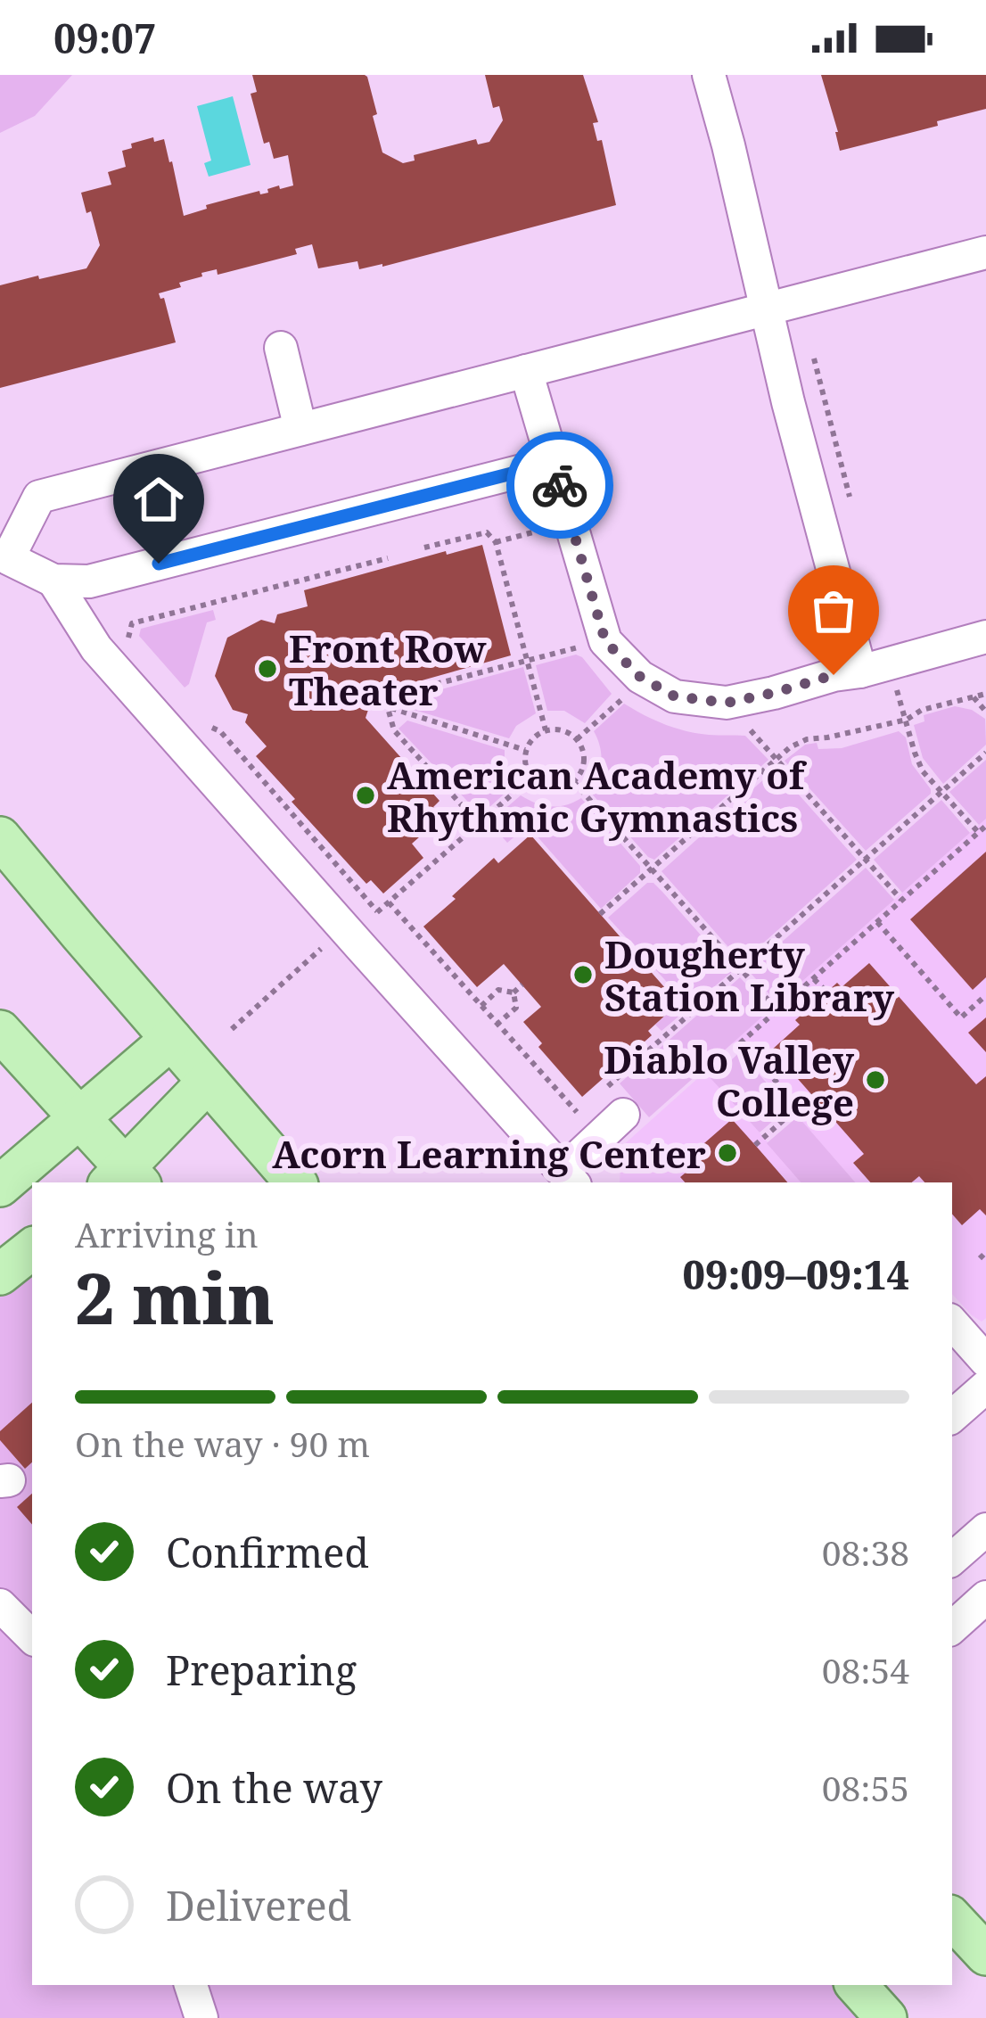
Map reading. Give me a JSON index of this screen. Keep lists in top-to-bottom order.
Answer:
{
  "places": [
    "Front Row Theater",
    "American Academy of Rhythmic Gymnastics",
    "Dougherty Station Library",
    "Diablo Valley College",
    "Acorn Learning Center"
  ],
  "page": {
    "status": "09:07",
    "heading": ["2 min", "Arriving in", "09:09–09:14"],
    "bar": "On the way · 90 m",
    "list": [
      ["Confirmed", "08:38"],
      ["Preparing", "08:54"],
      ["On the way", "08:55"],
      "Delivered"
    ]
  }
}
